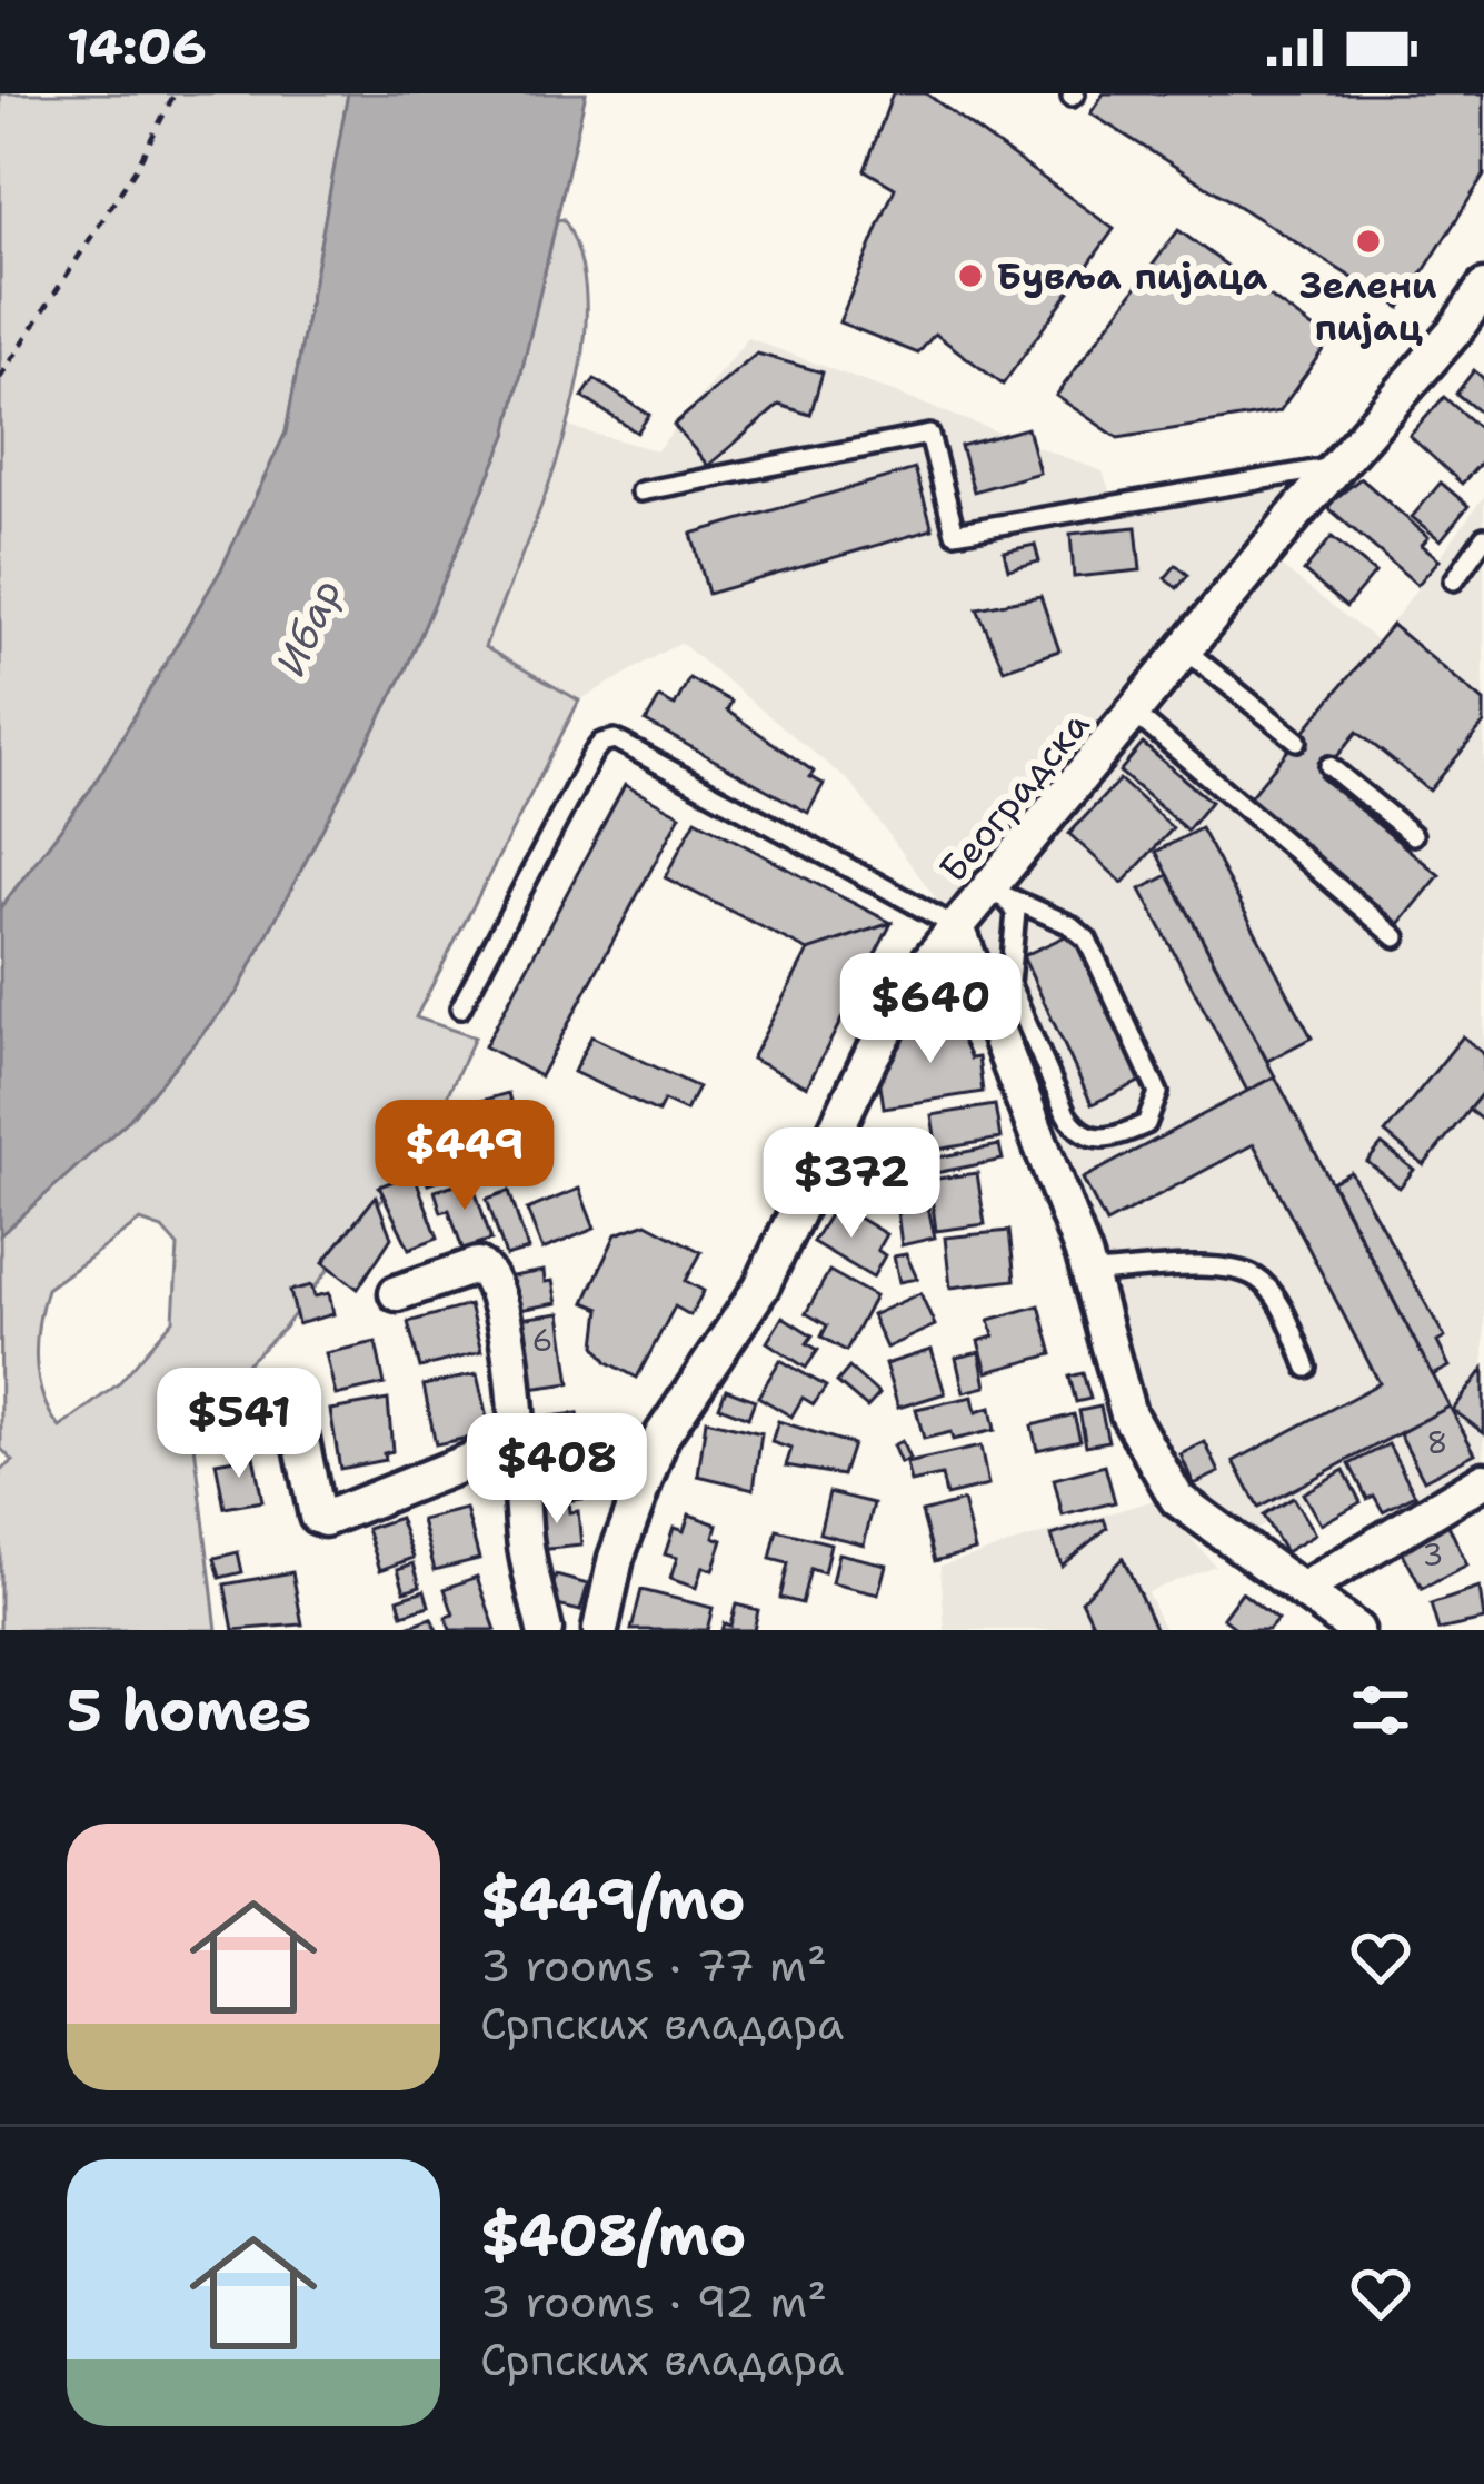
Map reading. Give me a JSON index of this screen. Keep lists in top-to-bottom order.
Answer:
{
  "streets": {
    "street": ["Београдска"]
  },
  "water": ["Ибар"],
  "places": ["Зелени пијац", "Бувља пијаца"],
  "house_numbers": ["6", "8", "3"],
  "page": {
    "status": "14:06",
    "price": [
      "$640",
      "$449",
      "$372",
      "$541",
      "$408"
    ],
    "heading": "5 homes",
    "list": [
      {
        "name": "$449/mo",
        "note": "3 rooms · 77 m² · Српских владара"
      },
      {
        "name": "$408/mo",
        "note": "3 rooms · 92 m² · Српских владара"
      }
    ]
  }
}
